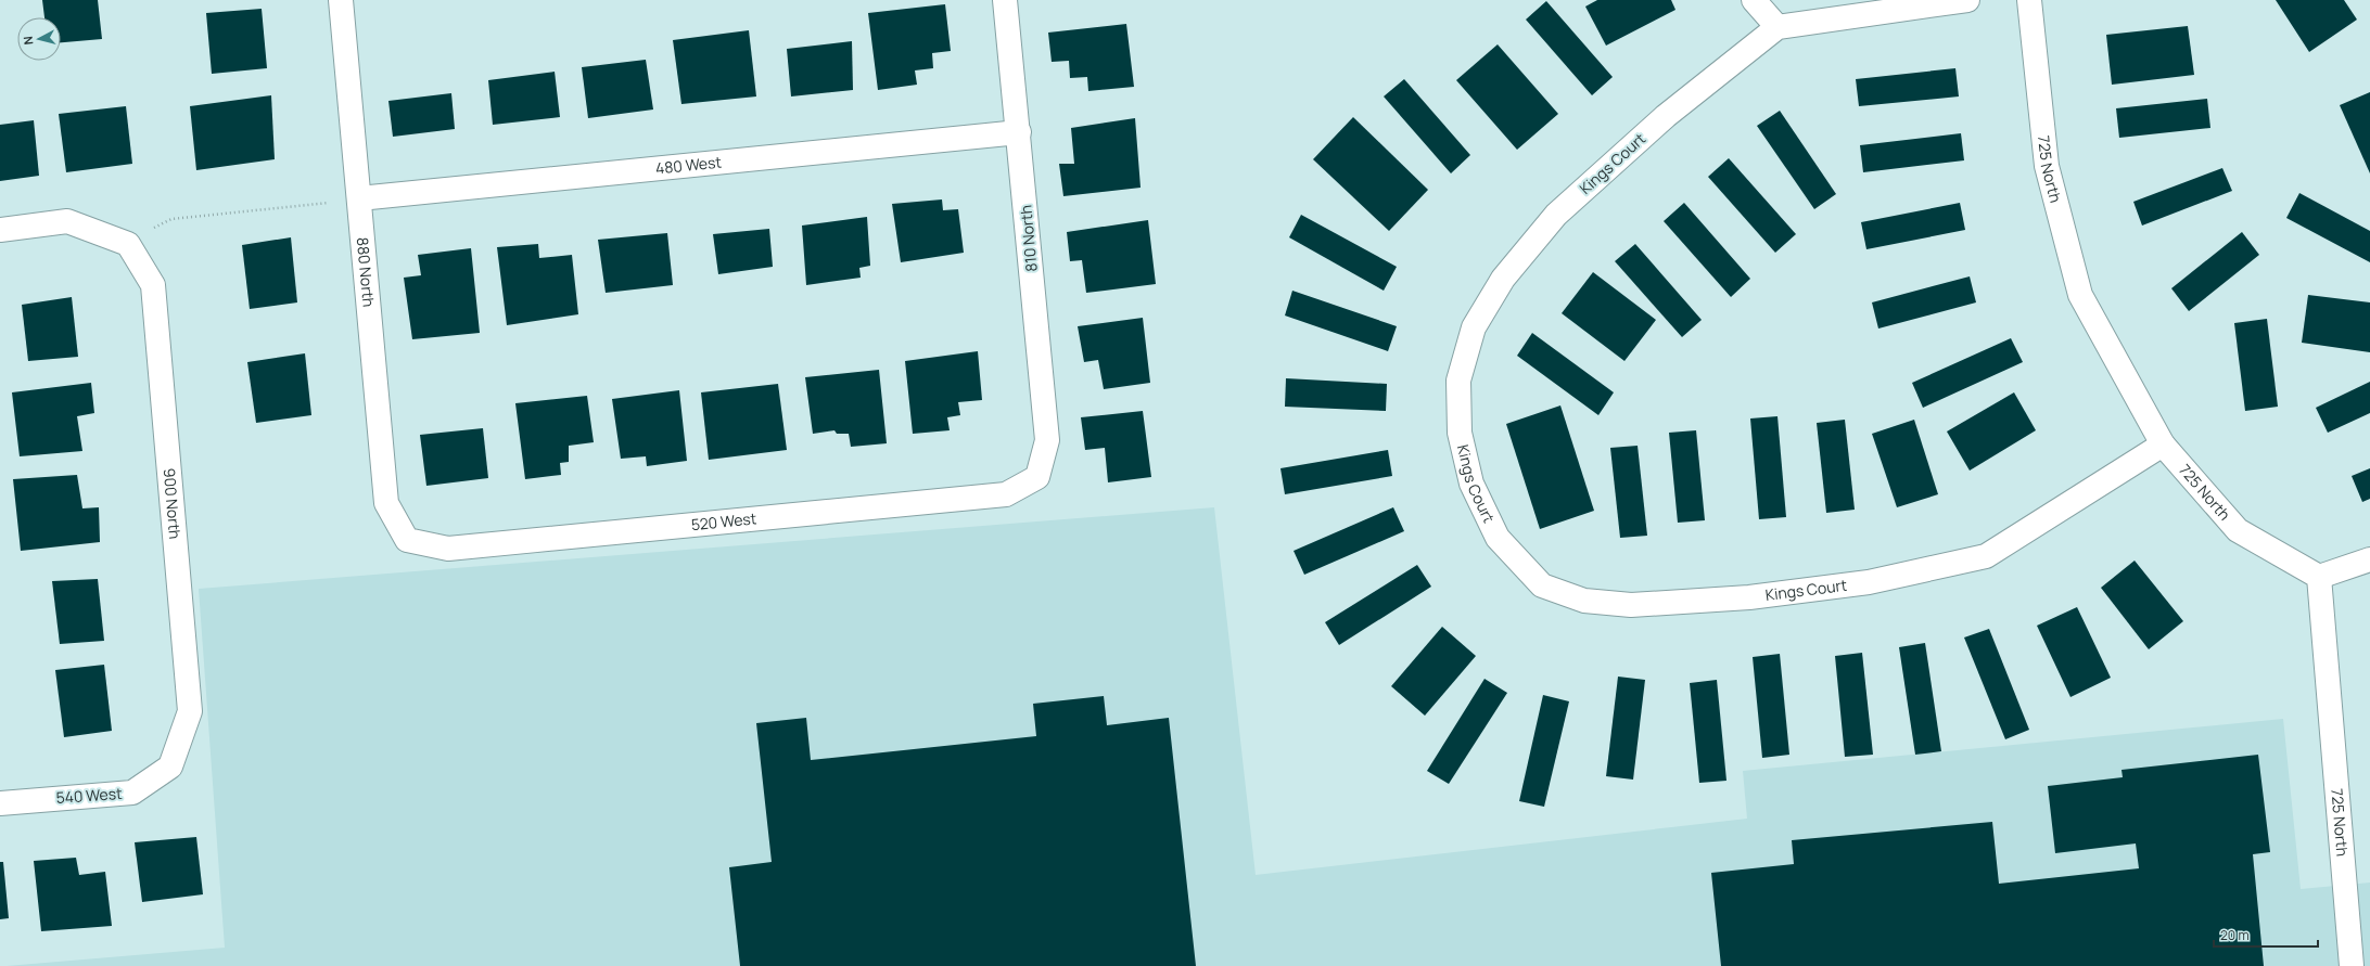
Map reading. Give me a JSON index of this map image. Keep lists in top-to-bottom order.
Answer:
{
  "streets": {
    "street": [
      "Kings Court",
      "480 West",
      "725 North",
      "810 North",
      "880 North",
      "900 North",
      "520 West",
      "540 West"
    ]
  },
  "crossings": [
    ["Kings Court", "725 North"],
    ["480 West", "810 North"],
    ["480 West", "880 North"],
    ["810 North", "520 West"],
    ["880 North", "520 West"],
    ["900 North", "540 West"]
  ],
  "scale_bar": "20 m",
  "north": "left"
}
